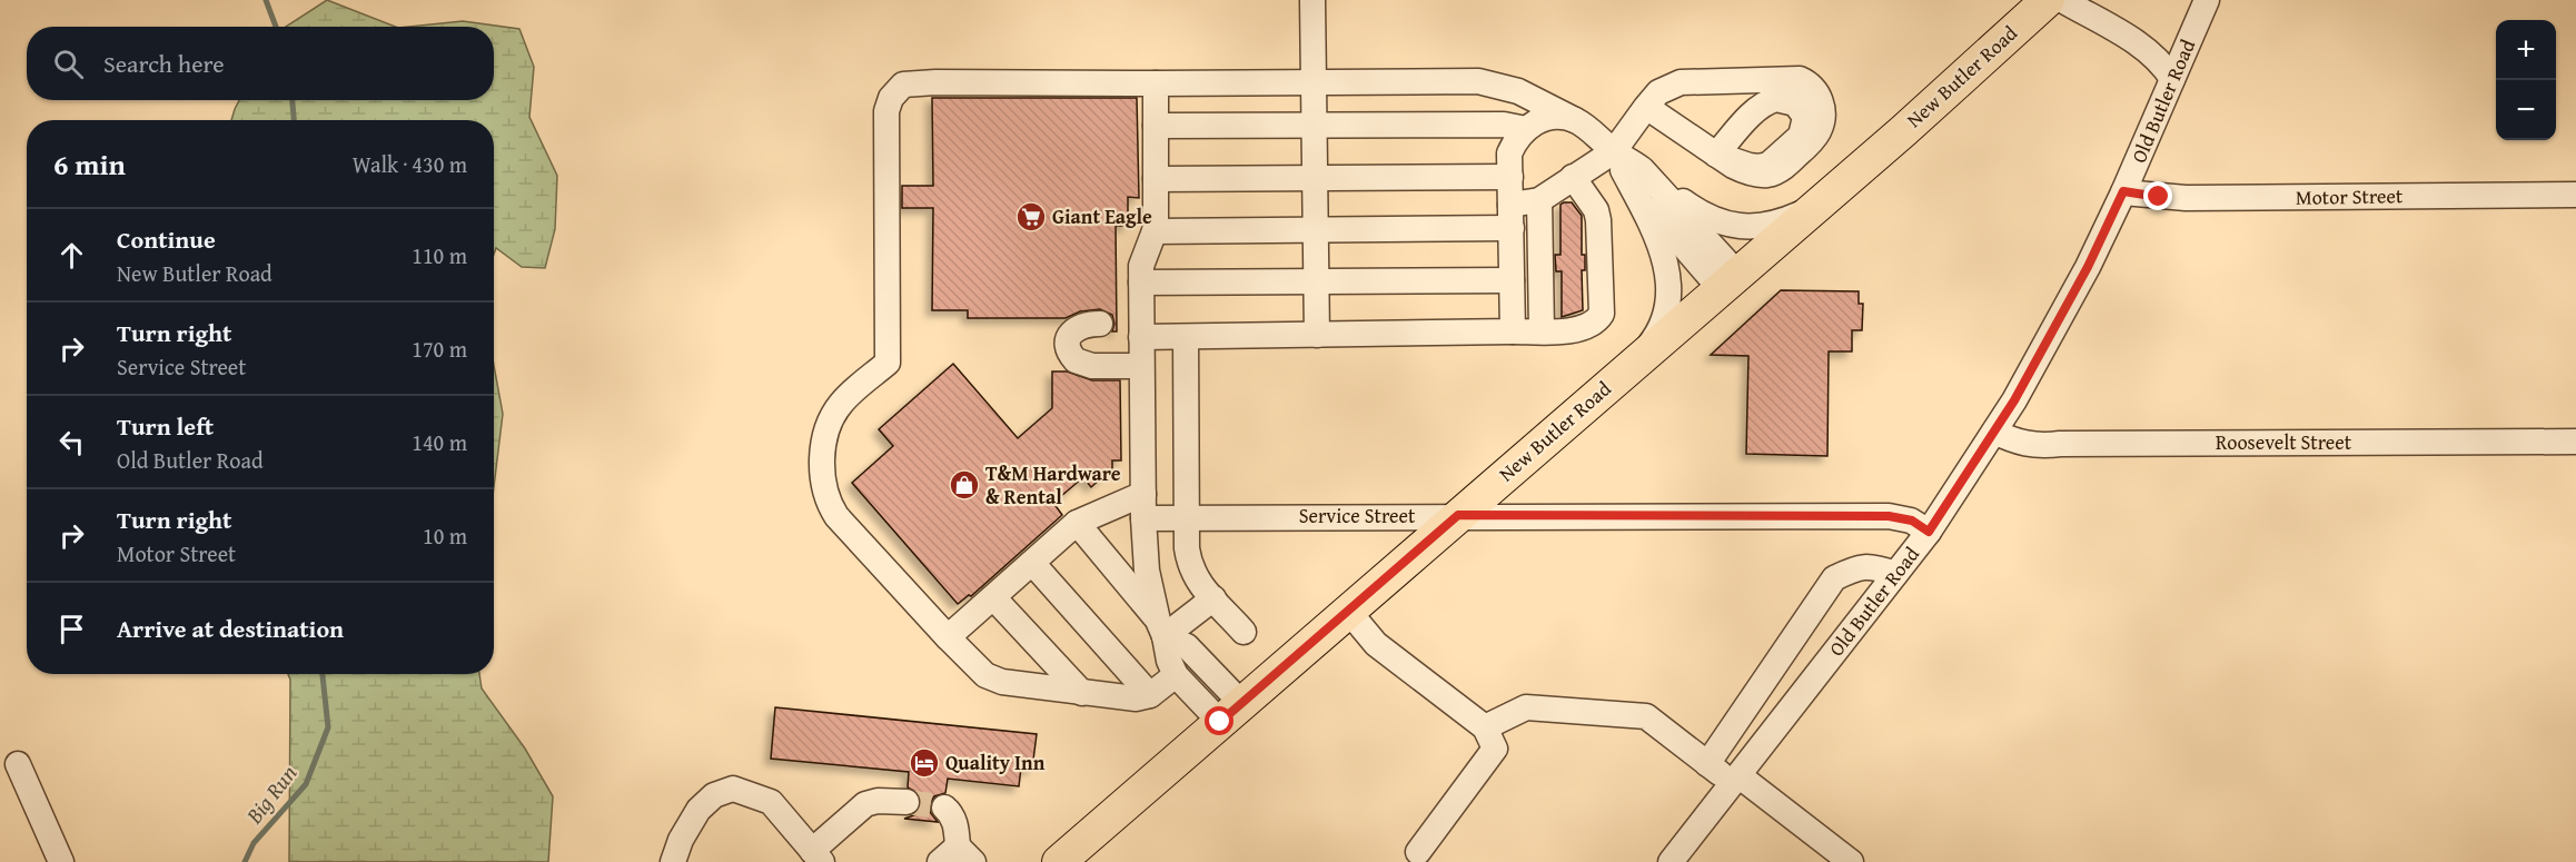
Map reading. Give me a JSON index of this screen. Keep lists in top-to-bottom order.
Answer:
{
  "streets": {
    "main road": ["New Butler Road"],
    "street": [
      "Old Butler Road",
      "Motor Street",
      "Roosevelt Street",
      "Service Street"
    ]
  },
  "crossings": [
    ["New Butler Road", "Service Street"],
    ["Old Butler Road", "Motor Street"],
    ["Old Butler Road", "Roosevelt Street"],
    ["Old Butler Road", "Service Street"]
  ],
  "water": ["Big Run"],
  "places": {
    "supermarket": ["Giant Eagle"],
    "shop": ["T&M Hardware & Rental"],
    "hotel": ["Quality Inn"]
  },
  "page": {
    "map_buttons": ["+", "−"],
    "search": "Search here",
    "heading": ["6 min", "Walk · 430 m"],
    "list": [
      ["Continue", "New Butler Road", "110 m"],
      ["Turn right", "Service Street", "170 m"],
      ["Turn left", "Old Butler Road", "140 m"],
      ["Turn right", "Motor Street", "10 m"],
      "Arrive at destination"
    ]
  }
}
